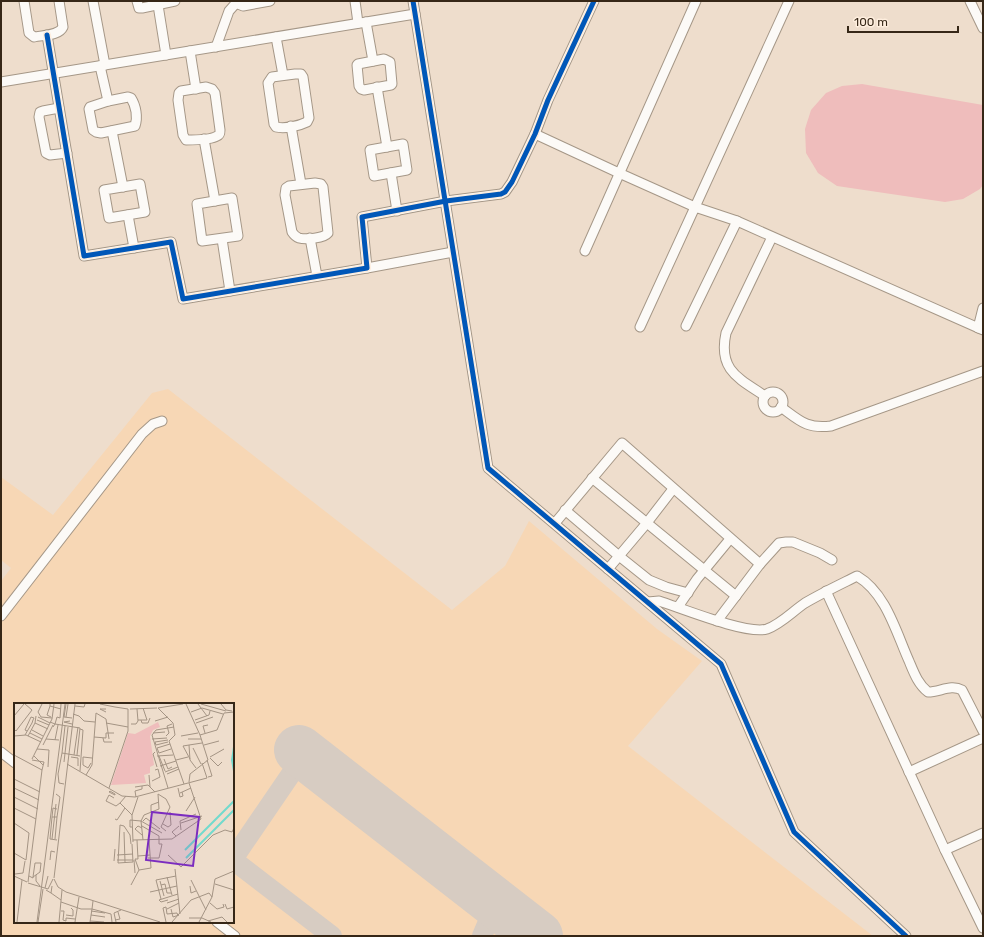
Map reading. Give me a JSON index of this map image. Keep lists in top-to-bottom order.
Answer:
{
  "scale_bar": "100 m"
}
